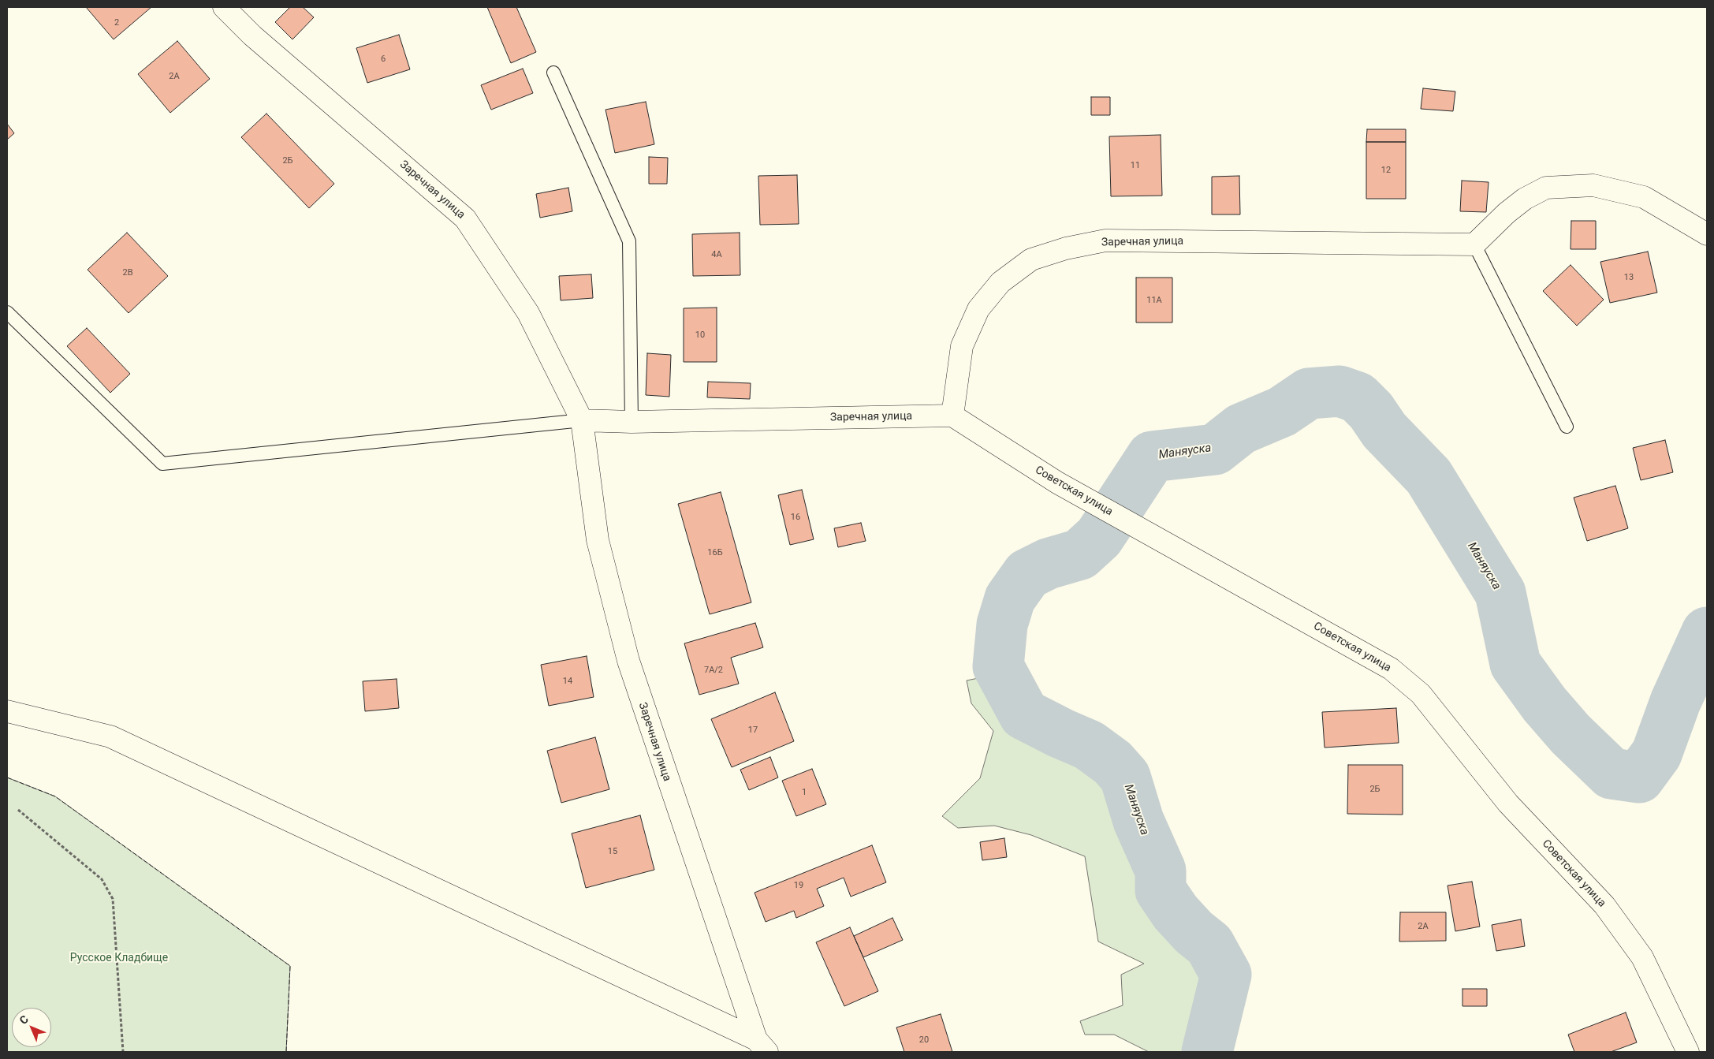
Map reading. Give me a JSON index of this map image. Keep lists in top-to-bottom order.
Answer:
{
  "streets": {
    "street": ["Заречная улица", "Советская улица"]
  },
  "crossings": [
    ["Заречная улица", "Советская улица"]
  ],
  "water": ["Маняуска"],
  "parks": ["Русское Кладбище"],
  "house_numbers": [
    "2",
    "6",
    "2А",
    "2Б",
    "11",
    "12",
    "4А",
    "2В",
    "13",
    "11А",
    "10",
    "16",
    "16Б",
    "7А/2",
    "14",
    "17",
    "2Б",
    "1",
    "15",
    "19",
    "2А",
    "20"
  ],
  "north": "top left"
}
